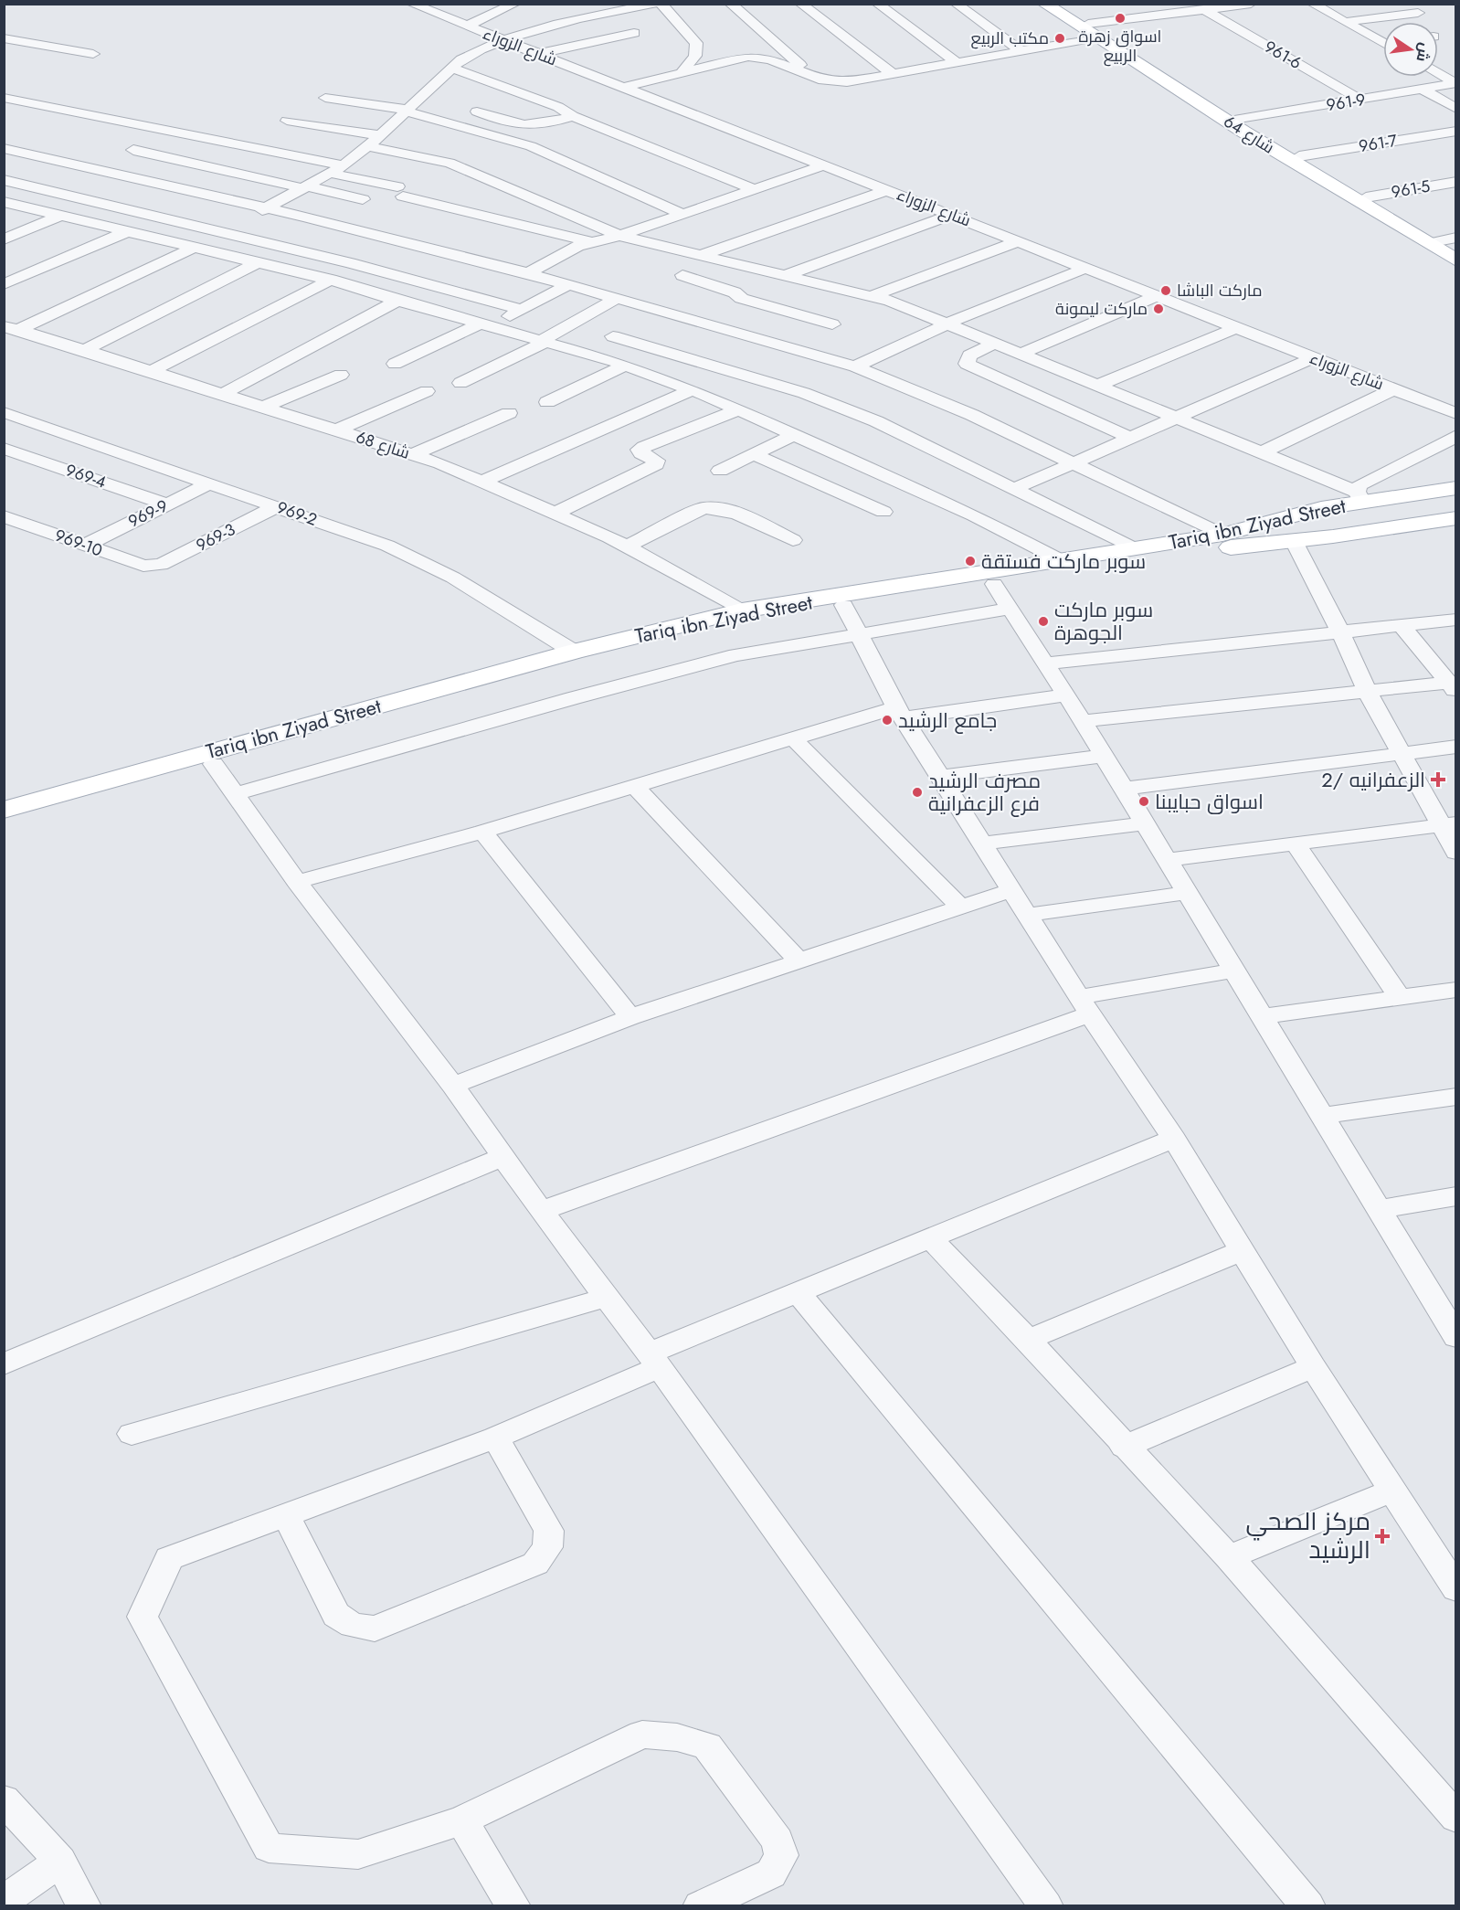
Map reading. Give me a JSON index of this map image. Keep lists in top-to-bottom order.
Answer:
{
  "streets": {
    "main road": ["شارع 64", "Tariq ibn Ziyad Street"],
    "street": [
      "شارع الزوراء",
      "961-6",
      "961-9",
      "961-7",
      "961-5",
      "شارع 68",
      "969-4",
      "969-9",
      "969-2",
      "969-3",
      "969-10"
    ]
  },
  "crossings": [
    ["961-6", "961-9"],
    ["961-9", "شارع 64"],
    ["شارع 64", "961-7"],
    ["شارع 64", "961-5"],
    ["شارع 68", "Tariq ibn Ziyad Street"],
    ["969-4", "969-9"],
    ["969-9", "969-2"],
    ["969-9", "969-10"],
    ["969-2", "Tariq ibn Ziyad Street"],
    ["969-2", "969-3"],
    ["969-3", "969-10"]
  ],
  "places": {
    "other": [
      "اسواق زهرة الربيع",
      "مكتب الربيع",
      "ماركت الباشا",
      "ماركت ليمونة",
      "سوبر ماركت فستقة",
      "سوبر ماركت الجوهرة",
      "جامع الرشيد",
      "مصرف الرشيد فرع الزعفرانية",
      "اسواق حبايبنا"
    ],
    "health": ["الزعفرانيه /2", "مركز الصحي الرشيد"]
  },
  "north": "right"
}
